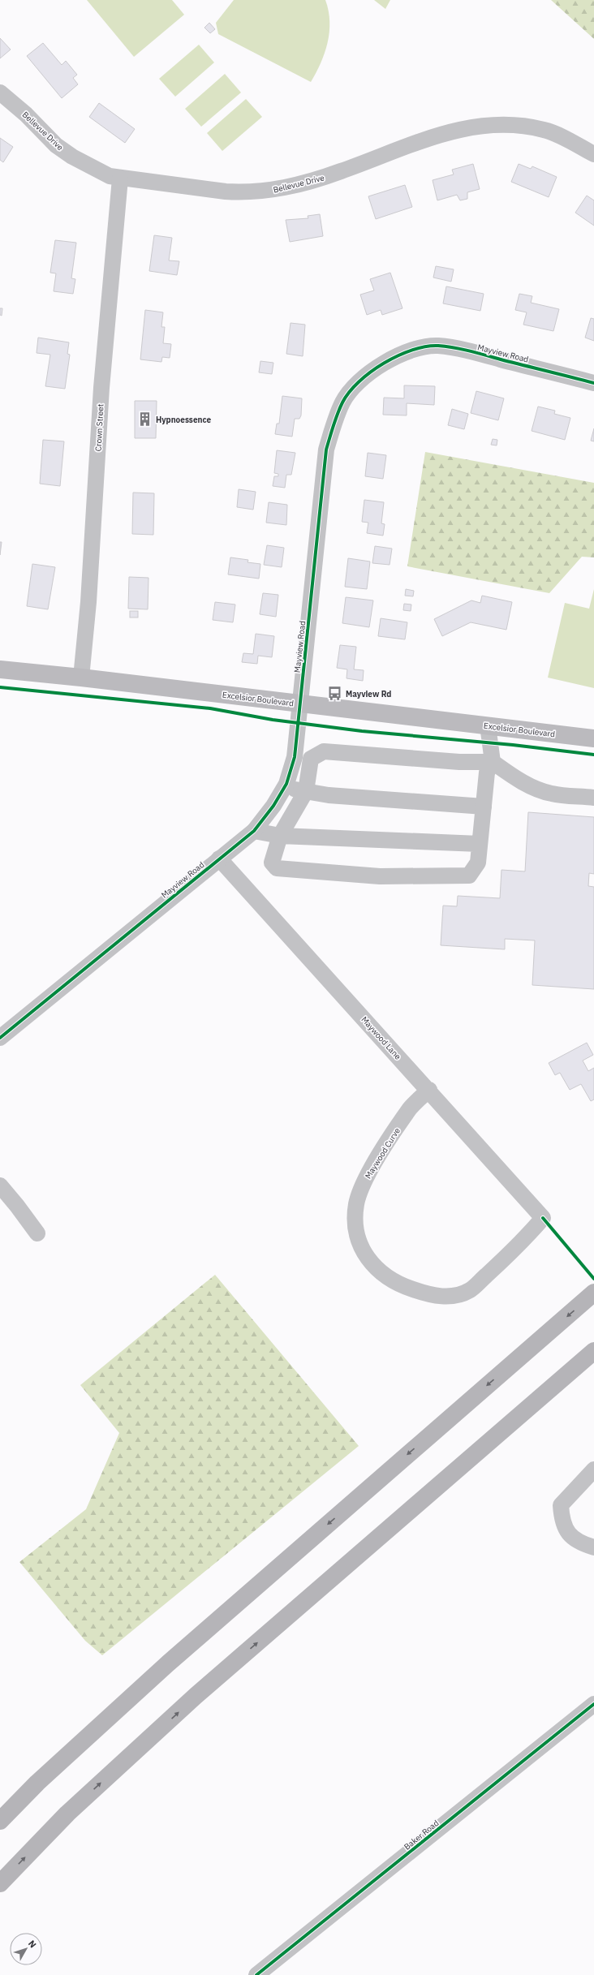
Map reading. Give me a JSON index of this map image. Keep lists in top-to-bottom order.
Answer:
{
  "streets": {
    "main road": ["Excelsior Boulevard"],
    "street": [
      "Bellevue Drive",
      "Mayview Road",
      "Crown Street",
      "Maywood Lane",
      "Maywood Curve",
      "Baker Road"
    ]
  },
  "crossings": [
    ["Bellevue Drive", "Crown Street"],
    ["Mayview Road", "Excelsior Boulevard"],
    ["Mayview Road", "Maywood Lane"],
    ["Crown Street", "Excelsior Boulevard"],
    ["Maywood Lane", "Maywood Curve"]
  ],
  "places": {
    "building": ["Hypnoessence"],
    "bus stop": ["Mayview Rd"]
  },
  "north": "top right"
}
